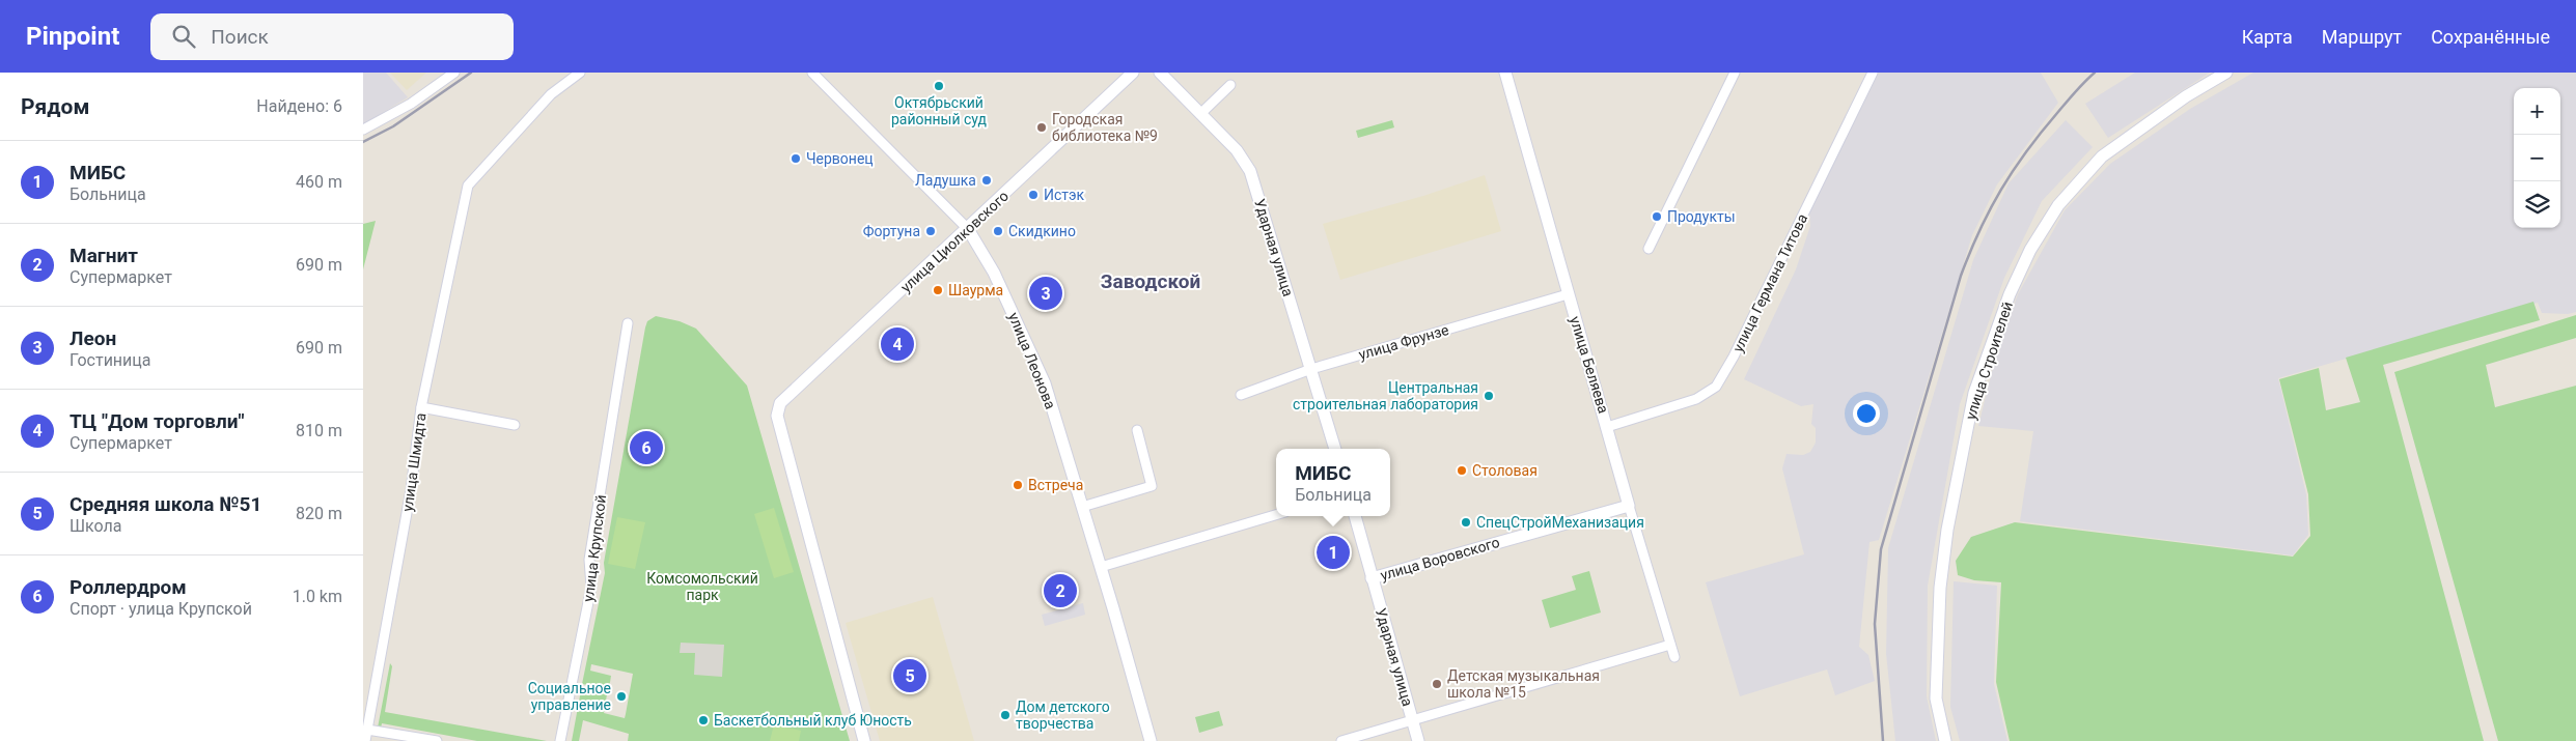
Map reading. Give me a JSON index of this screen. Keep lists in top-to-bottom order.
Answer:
{
  "streets": {
    "main road": [
      "улица Циолковского",
      "Ударная улица",
      "улица Леонова",
      "улица Строителей",
      "улица Беляева",
      "улица Воровского"
    ],
    "street": [
      "улица Германа Титова",
      "улица Фрунзе",
      "улица Шмидта",
      "улица Крупской"
    ]
  },
  "crossings": [
    ["улица Циолковского", "улица Леонова"],
    ["Ударная улица", "улица Фрунзе"],
    ["Ударная улица", "улица Воровского"],
    ["улица Германа Титова", "улица Беляева"],
    ["улица Фрунзе", "улица Беляева"],
    ["улица Беляева", "улица Воровского"]
  ],
  "districts": ["Заводской"],
  "parks": ["Комсомольский парк"],
  "places": [
    "Октябрьский районный суд",
    "Городская библиотека №9",
    "Червонец",
    "Ладушка",
    "Истэк",
    "Продукты",
    "Фортуна",
    "Скидкино",
    "Шаурма",
    "Центральная строительная лаборатория",
    "Столовая",
    "Встреча",
    "СпецСтройМеханизация",
    "Детская музыкальная школа №15",
    "Социальное управление",
    "Дом детского творчества",
    "Баскетбольный клуб Юность"
  ],
  "page": {
    "header": "Pinpoint",
    "search": "Поиск",
    "nav": ["Карта", "Маршрут", "Сохранённые"],
    "heading": ["Рядом", "Найдено: 6"],
    "map_buttons": ["+", "−"],
    "list": [
      {
        "mark": "1",
        "name": "МИБС",
        "note": "Больница",
        "value": "460 m"
      },
      {
        "mark": "2",
        "name": "Магнит",
        "note": "Супермаркет",
        "value": "690 m"
      },
      {
        "mark": "3",
        "name": "Леон",
        "note": "Гостиница",
        "value": "690 m"
      },
      {
        "mark": "4",
        "name": "ТЦ \"Дом торговли\"",
        "note": "Супермаркет",
        "value": "810 m"
      },
      {
        "mark": "5",
        "name": "Средняя школа №51",
        "note": "Школа",
        "value": "820 m"
      },
      {
        "mark": "6",
        "name": "Роллердром",
        "note": "Спорт · улица Крупской",
        "value": "1.0 km"
      }
    ],
    "pins": [
      "3",
      "4",
      "6",
      "1",
      "2",
      "5"
    ],
    "popup": ["МИБС", "Больница"]
  }
}
